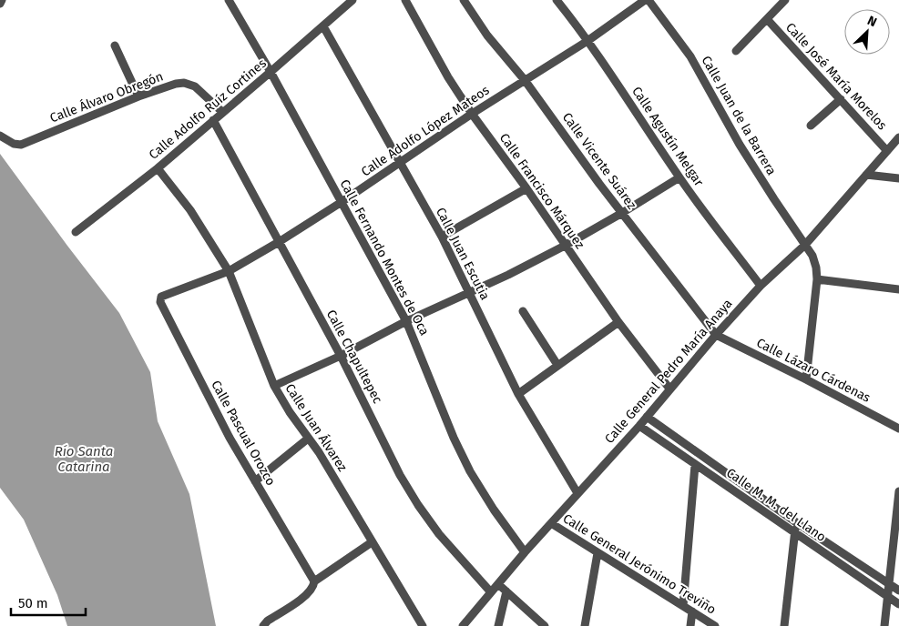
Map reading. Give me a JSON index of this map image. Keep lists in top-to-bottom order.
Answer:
{
  "streets": {
    "street": [
      "Calle José María Morelos",
      "Calle Álvaro Obregón",
      "Calle Adolfo Ruíz Cortines",
      "Calle Juan de la Barrera",
      "Calle Adolfo López Mateos",
      "Calle Agustín Melgar",
      "Calle Vicente Suárez",
      "Calle Francisco Márquez",
      "Calle Juan Escutia",
      "Calle Fernando Montes de Oca",
      "Calle Chapultepec",
      "Calle Lázaro Cárdenas",
      "Calle General Pedro María Anaya",
      "Calle Juan Álvarez",
      "Calle Pascual Orozco",
      "Calle M. M. del Llano",
      "Calle General Jerónimo Treviño"
    ]
  },
  "crossings": [
    ["Calle José María Morelos", "Calle General Pedro María Anaya"],
    ["Calle Álvaro Obregón", "Calle Adolfo Ruíz Cortines"],
    ["Calle Adolfo Ruíz Cortines", "Calle Juan Escutia"],
    ["Calle Adolfo Ruíz Cortines", "Calle Fernando Montes de Oca"],
    ["Calle Adolfo Ruíz Cortines", "Calle Chapultepec"],
    ["Calle Adolfo Ruíz Cortines", "Calle Juan Álvarez"],
    ["Calle Juan de la Barrera", "Calle Lázaro Cárdenas"],
    ["Calle Juan de la Barrera", "Calle General Pedro María Anaya"],
    ["Calle Adolfo López Mateos", "Calle Agustín Melgar"],
    ["Calle Adolfo López Mateos", "Calle Vicente Suárez"],
    ["Calle Adolfo López Mateos", "Calle Francisco Márquez"],
    ["Calle Adolfo López Mateos", "Calle Juan Escutia"],
    ["Calle Adolfo López Mateos", "Calle Fernando Montes de Oca"],
    ["Calle Adolfo López Mateos", "Calle Chapultepec"],
    ["Calle Adolfo López Mateos", "Calle Juan Álvarez"],
    ["Calle Adolfo López Mateos", "Calle Pascual Orozco"],
    ["Calle Agustín Melgar", "Calle General Pedro María Anaya"],
    ["Calle Vicente Suárez", "Calle Lázaro Cárdenas"],
    ["Calle Vicente Suárez", "Calle General Pedro María Anaya"],
    ["Calle Francisco Márquez", "Calle General Pedro María Anaya"],
    ["Calle Juan Escutia", "Calle General Pedro María Anaya"],
    ["Calle Fernando Montes de Oca", "Calle General Pedro María Anaya"],
    ["Calle Chapultepec", "Calle General Pedro María Anaya"],
    ["Calle Lázaro Cárdenas", "Calle General Pedro María Anaya"],
    ["Calle General Pedro María Anaya", "Calle M. M. del Llano"],
    ["Calle General Pedro María Anaya", "Calle General Jerónimo Treviño"]
  ],
  "water": ["Río Santa Catarina"],
  "scale_bar": "50 m",
  "north": "top right"
}
